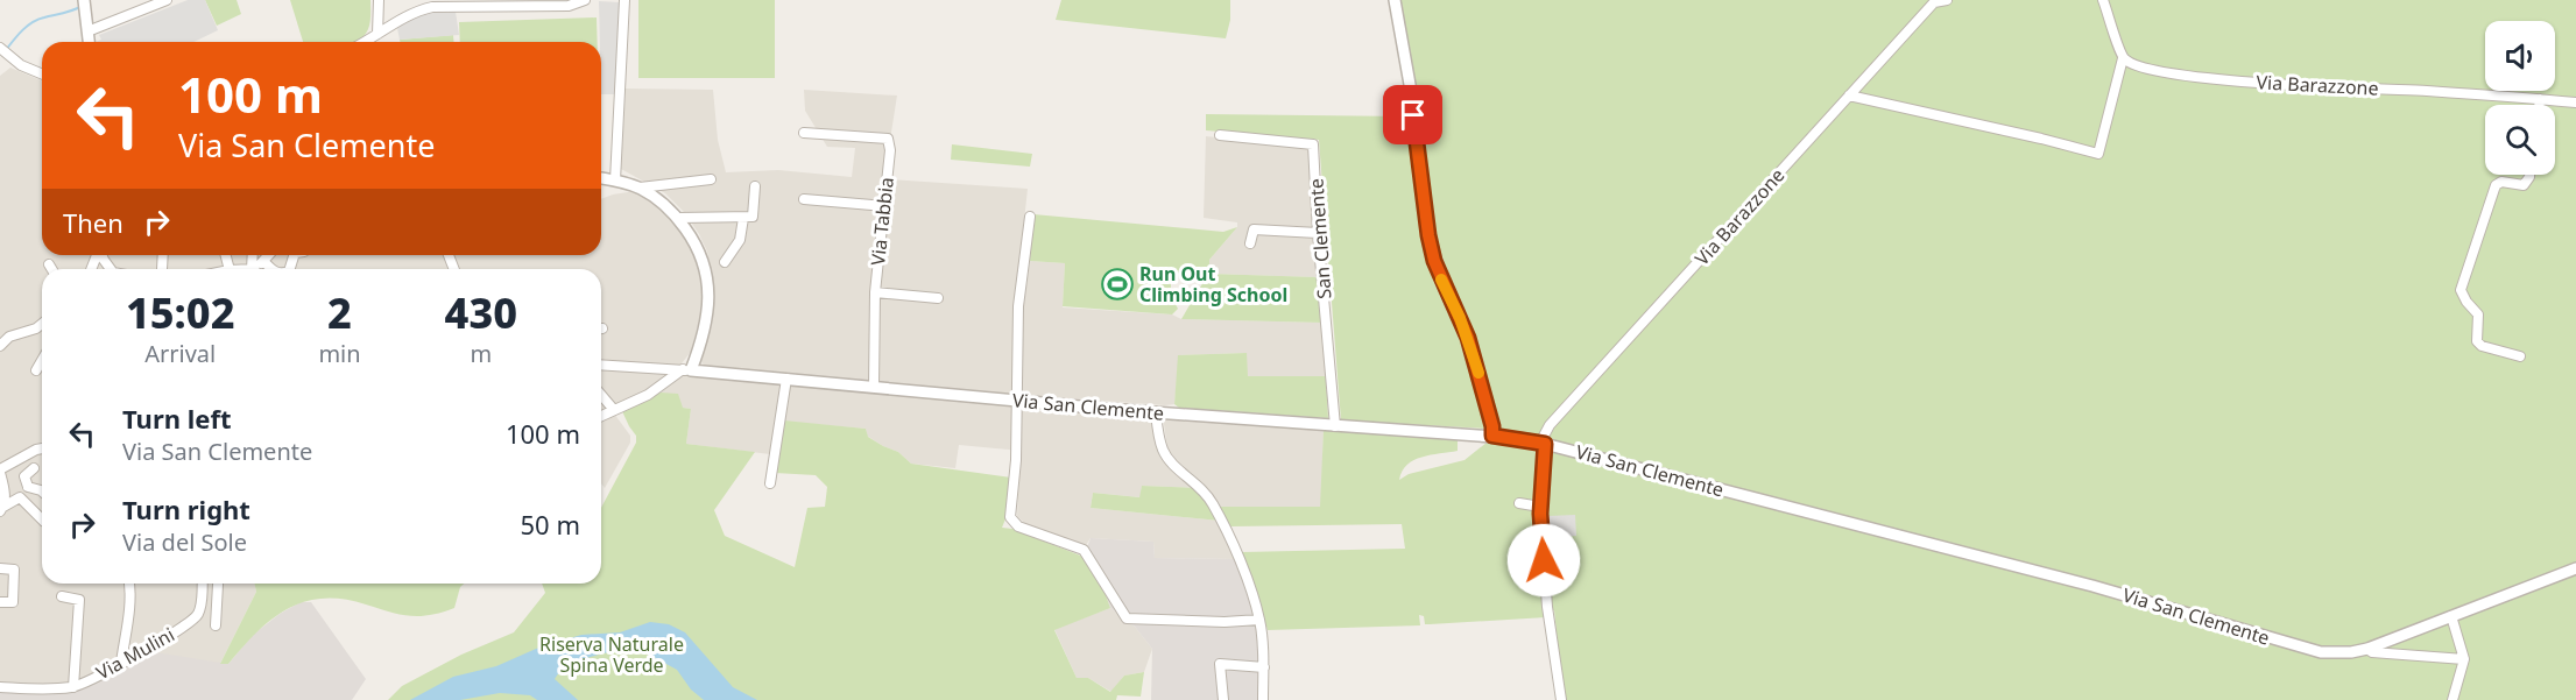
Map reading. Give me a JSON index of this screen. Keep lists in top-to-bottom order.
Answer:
{
  "streets": {
    "street": [
      "Via Barazzone",
      "Via Tabbia",
      "San Clemente",
      "Via San Clemente",
      "Via Mulini"
    ]
  },
  "crossings": [
    ["Via Barazzone", "Via San Clemente"],
    ["Via Tabbia", "Via San Clemente"],
    ["San Clemente", "Via San Clemente"]
  ],
  "parks": ["Riserva Naturale Spina Verde"],
  "places": {
    "sports": ["Run Out Climbing School"]
  },
  "page": {
    "turn": ["100 m", "Via San Clemente"],
    "then": "Then",
    "eta": [
      "15:02",
      "Arrival",
      "2",
      "min",
      "430",
      "m"
    ],
    "list": [
      {
        "name": "Turn left",
        "note": "Via San Clemente",
        "value": "100 m"
      },
      {
        "name": "Turn right",
        "note": "Via del Sole",
        "value": "50 m"
      }
    ]
  }
}
